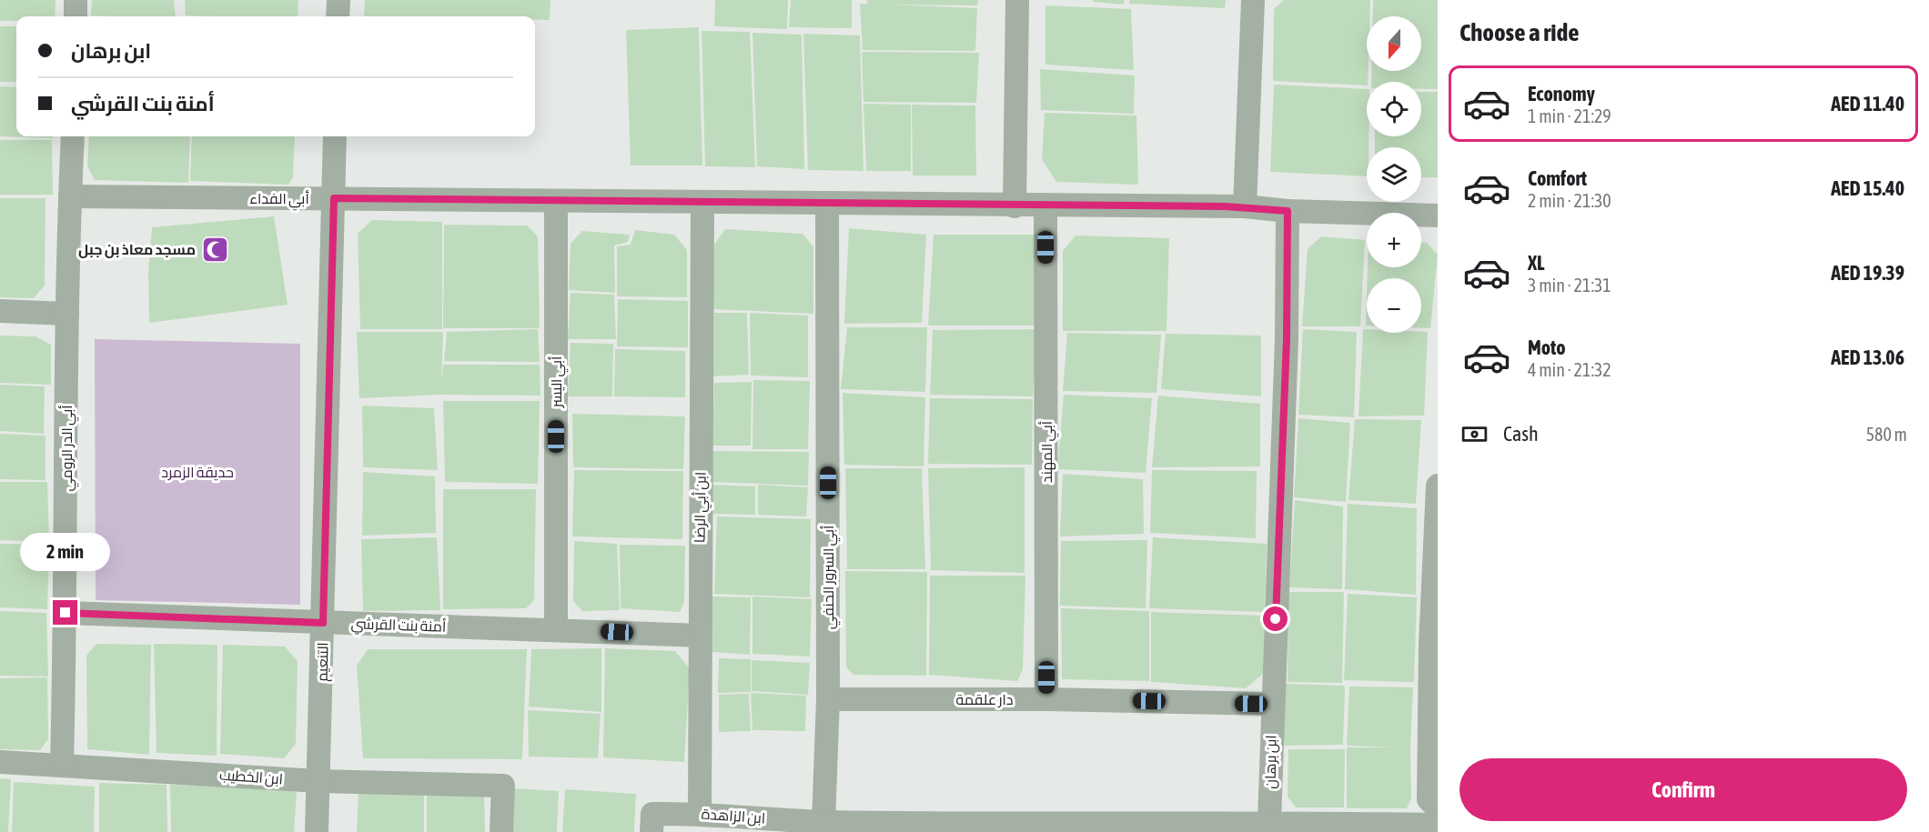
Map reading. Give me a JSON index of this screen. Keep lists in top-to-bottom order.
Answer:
{
  "streets": {
    "street": [
      "أبي الفداء",
      "أبي اليسر",
      "أبي الدر الرومي",
      "أبي المهند",
      "ابن أبي الرضا",
      "أبي السرور الحنفي",
      "أمنة بنت القرشي",
      "التنعيم",
      "دار علقمة",
      "ابن برهان",
      "ابن الخطيب",
      "ابن الزاهدة"
    ]
  },
  "crossings": [
    ["أبي الفداء", "أبي اليسر"],
    ["أبي الفداء", "أبي الدر الرومي"],
    ["أبي الفداء", "أبي المهند"],
    ["أبي الفداء", "ابن أبي الرضا"],
    ["أبي الفداء", "أبي السرور الحنفي"],
    ["أبي الفداء", "التنعيم"],
    ["أبي الفداء", "ابن برهان"],
    ["أبي اليسر", "أمنة بنت القرشي"],
    ["أبي الدر الرومي", "أمنة بنت القرشي"],
    ["أبي الدر الرومي", "ابن الخطيب"],
    ["أبي المهند", "دار علقمة"],
    ["ابن أبي الرضا", "أمنة بنت القرشي"],
    ["ابن أبي الرضا", "ابن الزاهدة"],
    ["أبي السرور الحنفي", "دار علقمة"],
    ["أبي السرور الحنفي", "ابن الزاهدة"],
    ["أمنة بنت القرشي", "التنعيم"],
    ["التنعيم", "ابن الخطيب"],
    ["دار علقمة", "ابن برهان"],
    ["ابن برهان", "ابن الزاهدة"]
  ],
  "parks": ["حديقة الزمرد"],
  "places": {
    "mosque": ["مسجد معاذ بن جبل"]
  },
  "north": "bottom",
  "page": {
    "heading": "Choose a ride",
    "map_buttons": ["+", "−"],
    "banner": ["ابن برهان", "أمنة بنت القرشي"],
    "list": [
      {
        "name": "Economy",
        "note": "1 min · 21:29",
        "value": "AED 11.40"
      },
      {
        "name": "Comfort",
        "note": "2 min · 21:30",
        "value": "AED 15.40"
      },
      {
        "name": "XL",
        "note": "3 min · 21:31",
        "value": "AED 19.39"
      },
      {
        "name": "Moto",
        "note": "4 min · 21:32",
        "value": "AED 13.06"
      }
    ],
    "pay": ["Cash", "580 m"],
    "bubble": "2 min",
    "buttons": "Confirm"
  }
}
